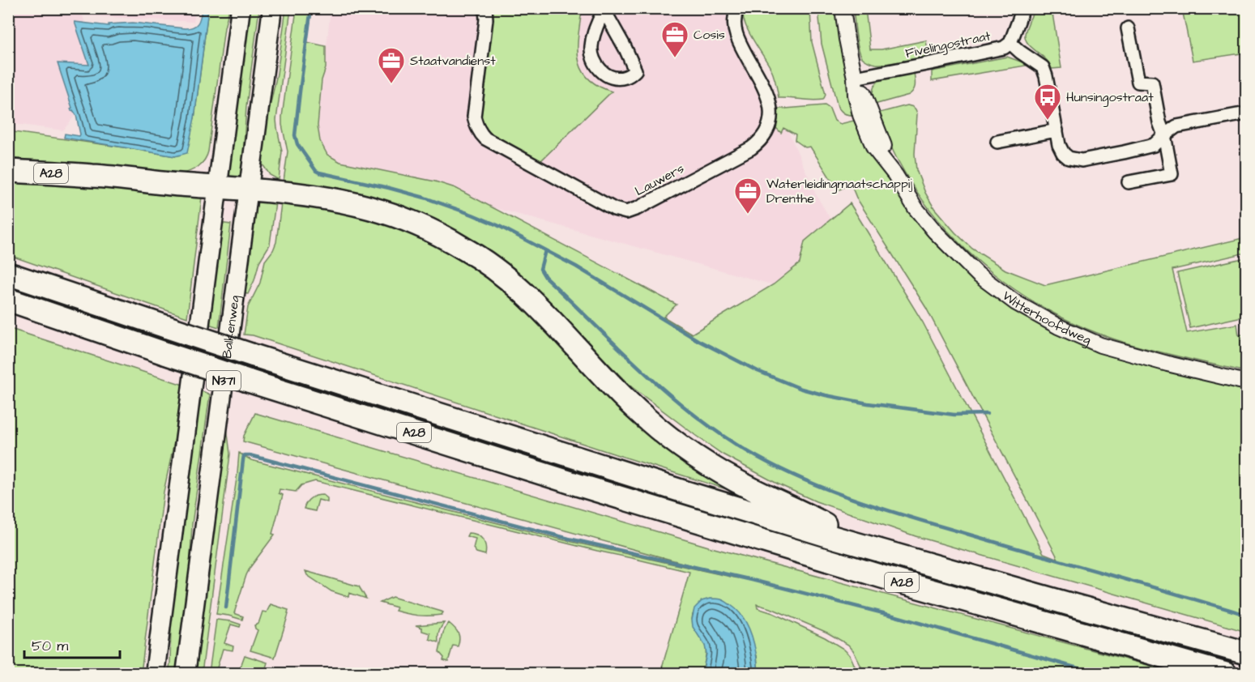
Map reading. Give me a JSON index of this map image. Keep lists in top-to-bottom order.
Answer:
{
  "streets": {
    "highway": ["A28"],
    "main road": ["Balkenweg", "N371"],
    "street": ["Fivelingostraat", "Lauwers", "Witterhoofdweg"]
  },
  "crossings": [
    ["Fivelingostraat", "Witterhoofdweg"],
    ["A28", "Balkenweg"],
    ["A28", "N371"]
  ],
  "places": {
    "office": ["Cosis", "Staatvandienst", "Waterleidingmaatschappij Drenthe"],
    "bus stop": ["Hunsingostraat"]
  },
  "scale_bar": "50 m"
}
